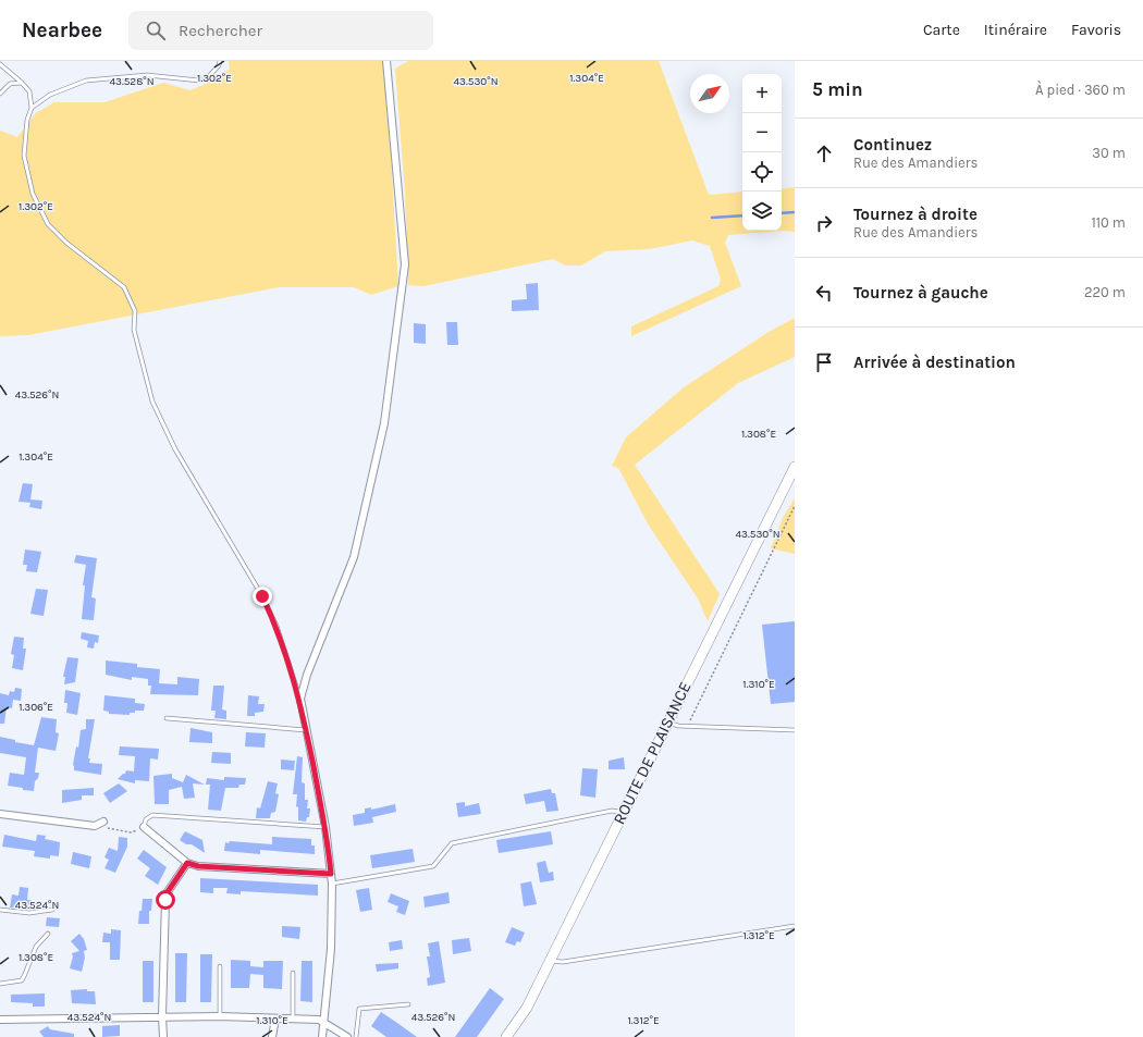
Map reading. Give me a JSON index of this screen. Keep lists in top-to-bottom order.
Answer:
{
  "streets": {
    "main road": ["ROUTE DE PLAISANCE"]
  },
  "north": "top right",
  "page": {
    "header": "Nearbee",
    "search": "Rechercher",
    "nav": ["Carte", "Itinéraire", "Favoris"],
    "heading": ["5 min", "À pied · 360 m"],
    "map_buttons": ["+", "−"],
    "list": [
      ["Continuez", "Rue des Amandiers", "30 m"],
      ["Tournez à droite", "Rue des Amandiers", "110 m"],
      ["Tournez à gauche", "220 m"],
      "Arrivée à destination"
    ]
  },
  "coordinates": [
    "1.302°E",
    "1.304°E",
    "43.528°N",
    "43.530°N",
    "43.526°N",
    "1.308°E",
    "1.310°E",
    "1.306°E",
    "43.524°N",
    "1.312°E"
  ]
}
